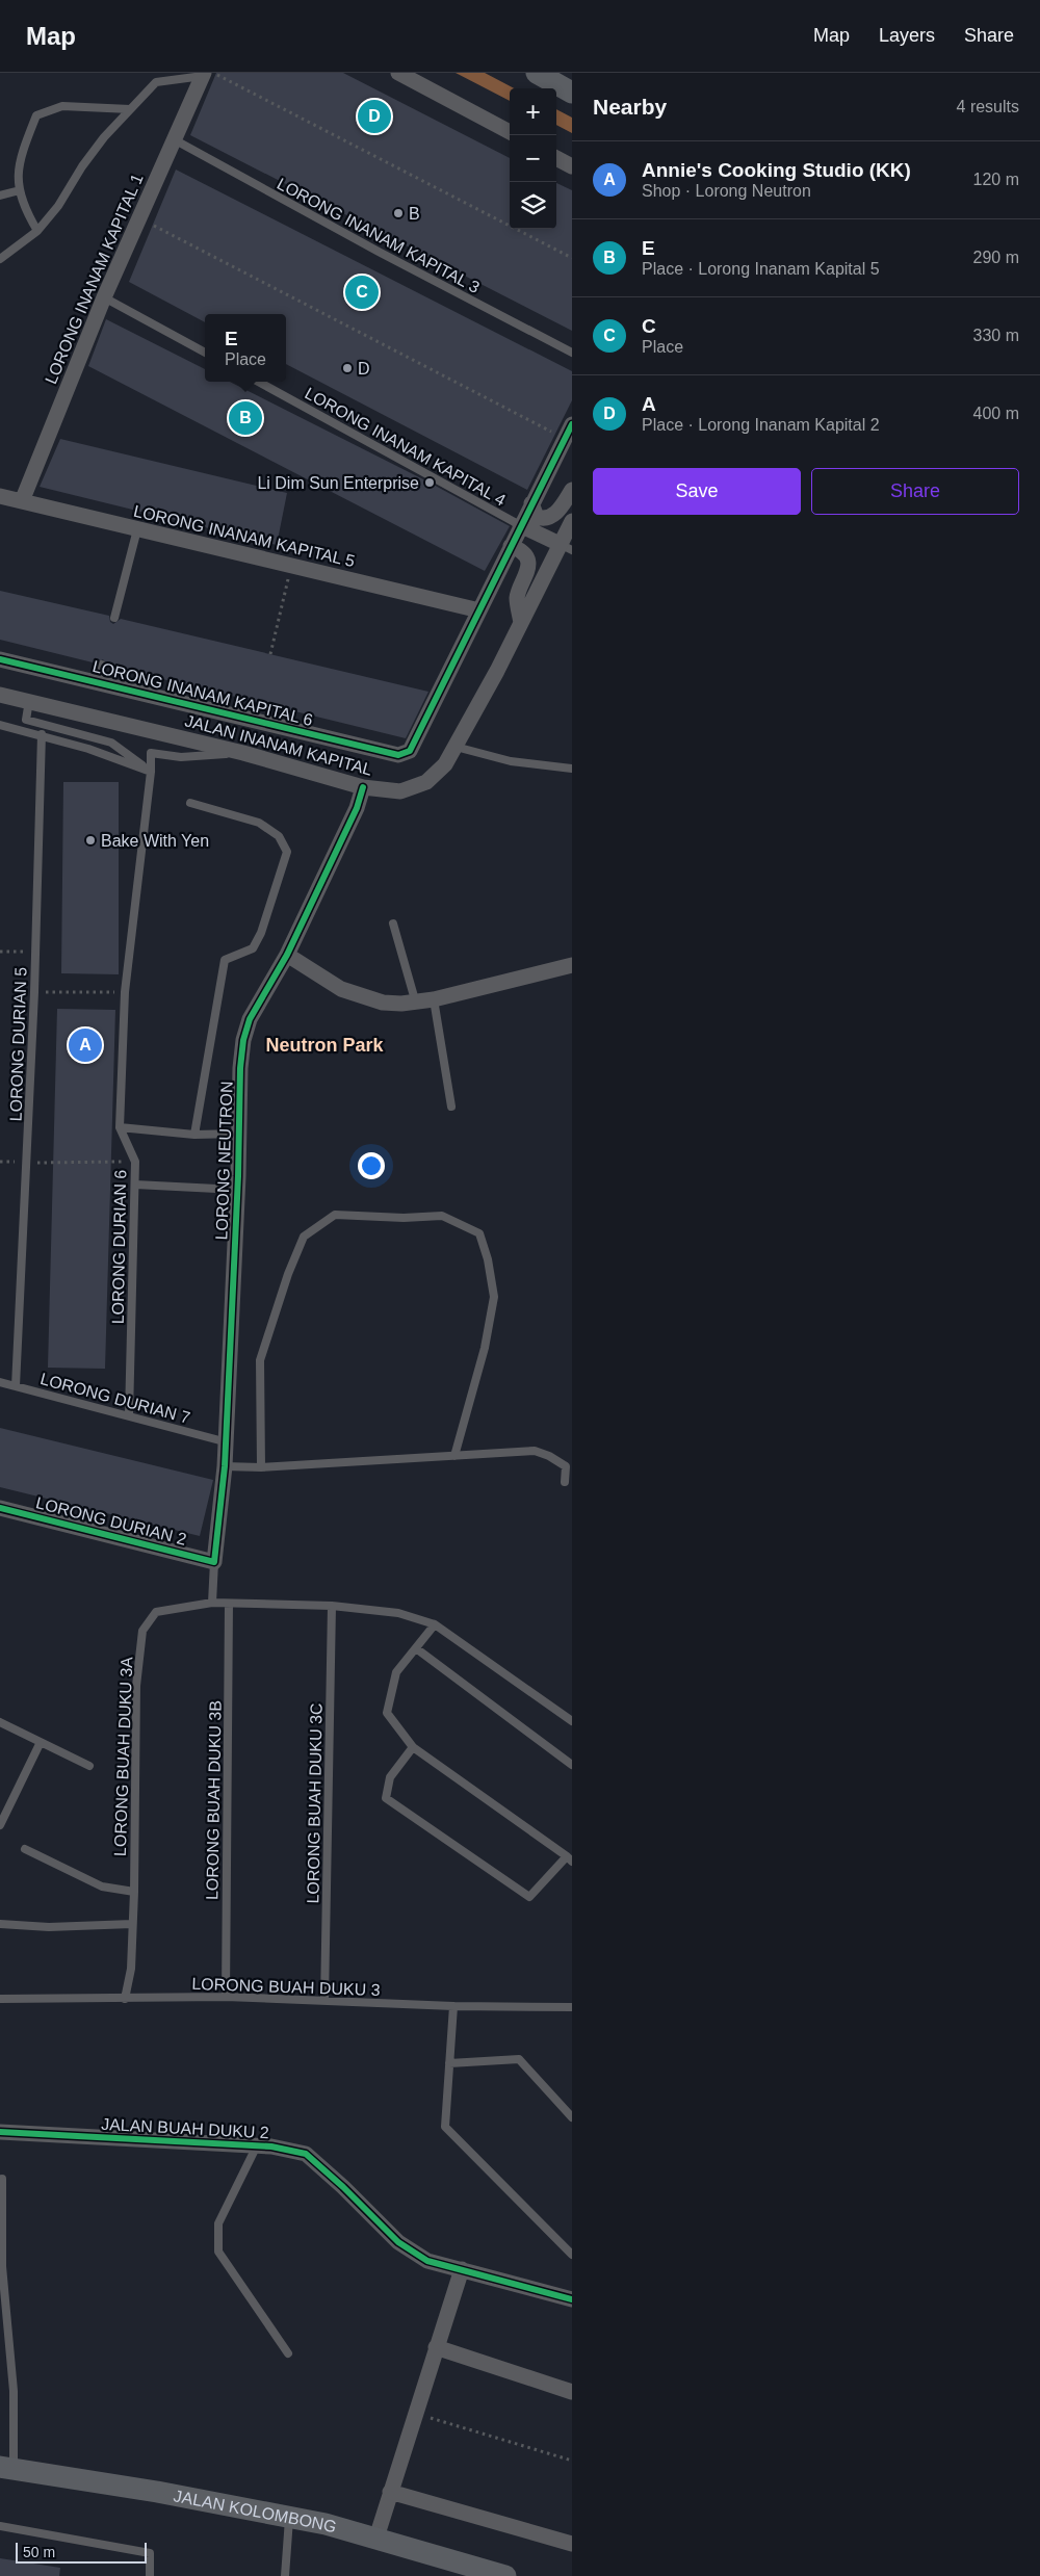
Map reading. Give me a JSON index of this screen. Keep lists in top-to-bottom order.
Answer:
{
  "streets": {
    "street": [
      "LORONG INANAM KAPITAL 1",
      "LORONG INANAM KAPITAL 5",
      "LORONG INANAM KAPITAL 6",
      "JALAN INANAM KAPITAL",
      "LORONG NEUTRON",
      "LORONG DURIAN 2",
      "JALAN BUAH DUKU 2",
      "JALAN KOLOMBONG"
    ],
    "lane": [
      "LORONG INANAM KAPITAL 3",
      "LORONG INANAM KAPITAL 4",
      "LORONG DURIAN 5",
      "LORONG DURIAN 6",
      "LORONG DURIAN 7",
      "LORONG BUAH DUKU 3A",
      "LORONG BUAH DUKU 3B",
      "LORONG BUAH DUKU 3C",
      "LORONG BUAH DUKU 3"
    ]
  },
  "crossings": [
    ["LORONG INANAM KAPITAL 3", "LORONG INANAM KAPITAL 1"],
    ["LORONG INANAM KAPITAL 1", "LORONG INANAM KAPITAL 5"],
    ["LORONG INANAM KAPITAL 5", "LORONG INANAM KAPITAL 6"],
    ["JALAN INANAM KAPITAL", "LORONG NEUTRON"],
    ["JALAN INANAM KAPITAL", "LORONG DURIAN 6"],
    ["LORONG DURIAN 5", "LORONG DURIAN 7"],
    ["LORONG NEUTRON", "LORONG DURIAN 7"],
    ["LORONG NEUTRON", "LORONG DURIAN 2"],
    ["LORONG NEUTRON", "LORONG BUAH DUKU 3A"],
    ["LORONG DURIAN 6", "LORONG DURIAN 7"],
    ["LORONG BUAH DUKU 3A", "LORONG BUAH DUKU 3B"],
    ["LORONG BUAH DUKU 3A", "LORONG BUAH DUKU 3C"],
    ["LORONG BUAH DUKU 3A", "LORONG BUAH DUKU 3"],
    ["LORONG BUAH DUKU 3B", "LORONG BUAH DUKU 3"],
    ["LORONG BUAH DUKU 3C", "LORONG BUAH DUKU 3"]
  ],
  "districts": ["Neutron Park"],
  "places": [
    "B",
    "D",
    "Li Dim Sun Enterprise",
    "Bake With Yen"
  ],
  "scale_bar": "50 m",
  "page": {
    "header": "Map",
    "nav": ["Map", "Layers", "Share"],
    "heading": ["Nearby", "4 results"],
    "map_buttons": ["+", "−"],
    "pins": [
      "D",
      "C",
      "B",
      "A"
    ],
    "list": [
      {
        "mark": "A",
        "name": "Annie's Cooking Studio (KK)",
        "note": "Shop · Lorong Neutron",
        "value": "120 m"
      },
      {
        "mark": "B",
        "name": "E",
        "note": "Place · Lorong Inanam Kapital 5",
        "value": "290 m"
      },
      {
        "mark": "C",
        "name": "C",
        "note": "Place",
        "value": "330 m"
      },
      {
        "mark": "D",
        "name": "A",
        "note": "Place · Lorong Inanam Kapital 2",
        "value": "400 m"
      }
    ],
    "popup": ["E", "Place"],
    "buttons": ["Save", "Share"],
    "scale": "50 m"
  }
}
